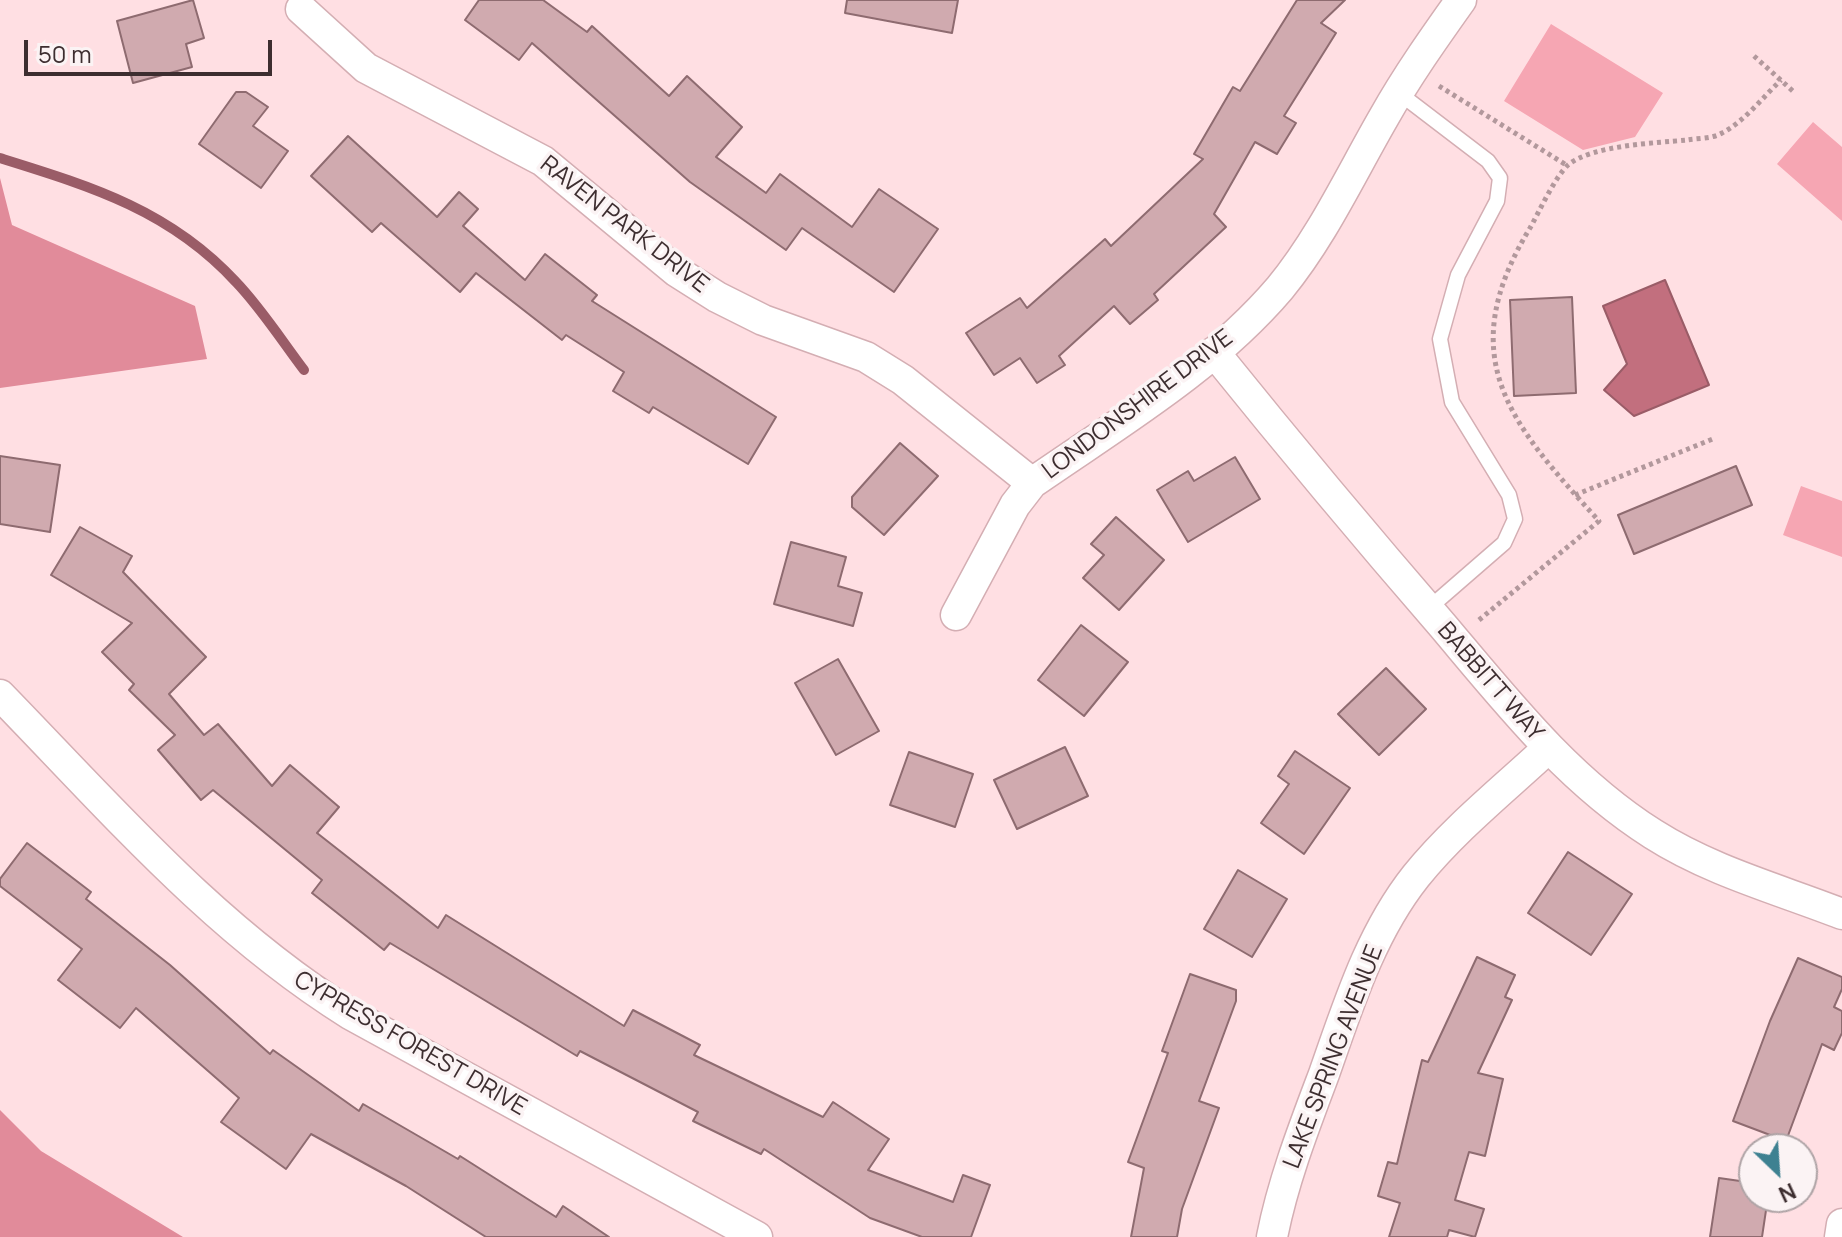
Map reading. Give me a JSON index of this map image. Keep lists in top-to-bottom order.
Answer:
{
  "streets": {
    "street": [
      "RAVEN PARK DRIVE",
      "LONDONSHIRE DRIVE",
      "BABBITT WAY",
      "CYPRESS FOREST DRIVE",
      "LAKE SPRING AVENUE"
    ]
  },
  "crossings": [
    ["RAVEN PARK DRIVE", "LONDONSHIRE DRIVE"],
    ["LONDONSHIRE DRIVE", "BABBITT WAY"],
    ["BABBITT WAY", "LAKE SPRING AVENUE"]
  ],
  "scale_bar": "50 m",
  "north": "bottom right"
}
